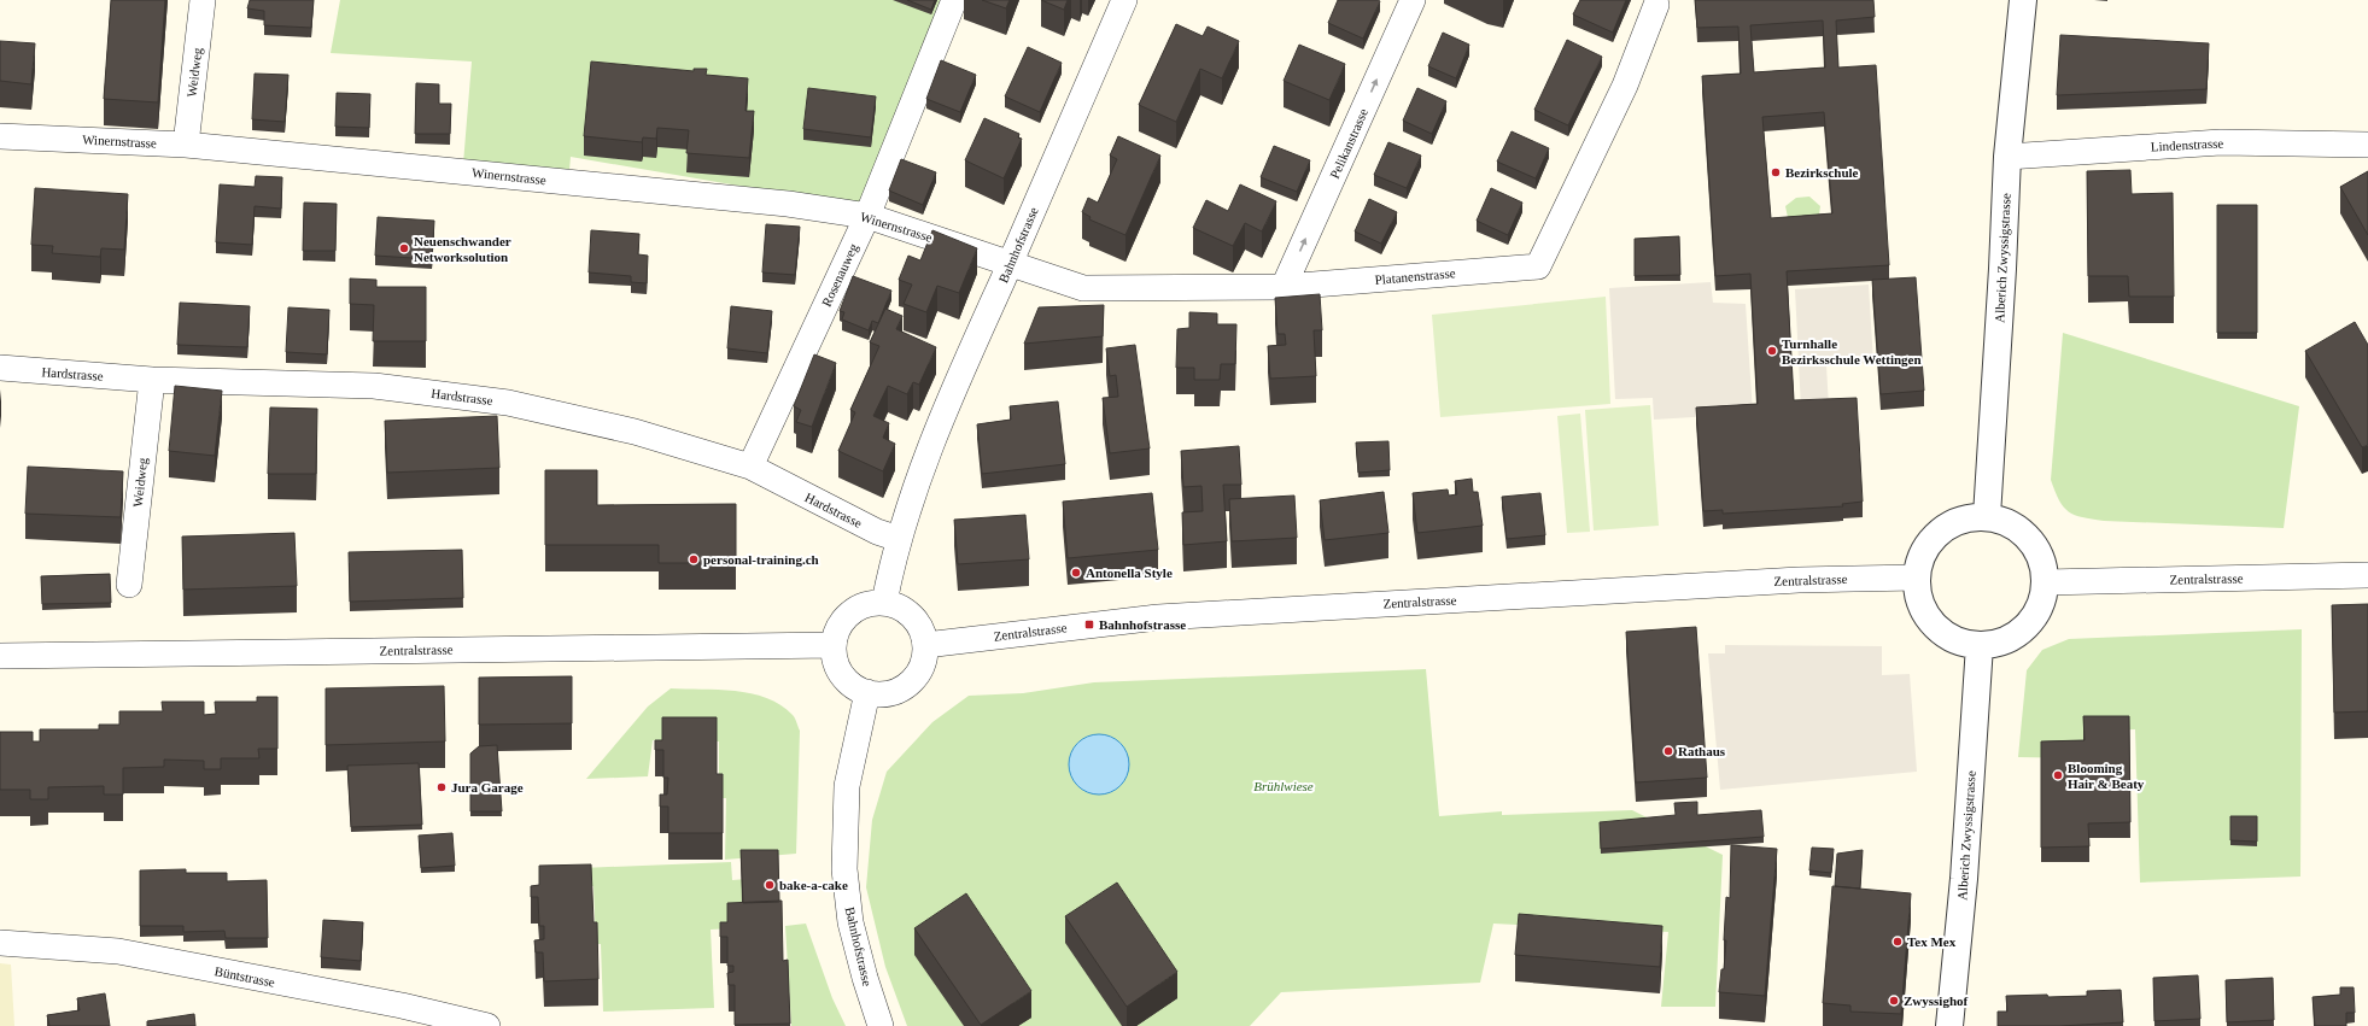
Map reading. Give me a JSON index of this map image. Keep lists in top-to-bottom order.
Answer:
{
  "streets": {
    "street": [
      "Weidweg",
      "Winernstrasse",
      "Pelikanstrasse",
      "Lindenstrasse",
      "Bahnhofstrasse",
      "Alberich Zwyssigstrasse",
      "Rosenauweg",
      "Platanenstrasse",
      "Hardstrasse",
      "Zentralstrasse",
      "Büntstrasse"
    ]
  },
  "crossings": [
    ["Weidweg", "Winernstrasse"],
    ["Weidweg", "Hardstrasse"],
    ["Winernstrasse", "Bahnhofstrasse"],
    ["Winernstrasse", "Rosenauweg"],
    ["Winernstrasse", "Platanenstrasse"],
    ["Pelikanstrasse", "Platanenstrasse"],
    ["Lindenstrasse", "Alberich Zwyssigstrasse"],
    ["Bahnhofstrasse", "Platanenstrasse"],
    ["Bahnhofstrasse", "Hardstrasse"],
    ["Bahnhofstrasse", "Zentralstrasse"],
    ["Alberich Zwyssigstrasse", "Zentralstrasse"],
    ["Rosenauweg", "Hardstrasse"]
  ],
  "one_way": ["Pelikanstrasse"],
  "parks": ["Brühlwiese"],
  "places": {
    "other": [
      "Bezirkschule",
      "Neuenschwander Networksolution",
      "Turnhalle Bezirksschule Wettingen",
      "personal-training.ch",
      "Antonella Style",
      "Rathaus",
      "Blooming Hair & Beaty",
      "Jura Garage",
      "bake-a-cake",
      "Tex Mex",
      "Zwyssighof"
    ],
    "transit": ["Bahnhofstrasse"]
  }
}
